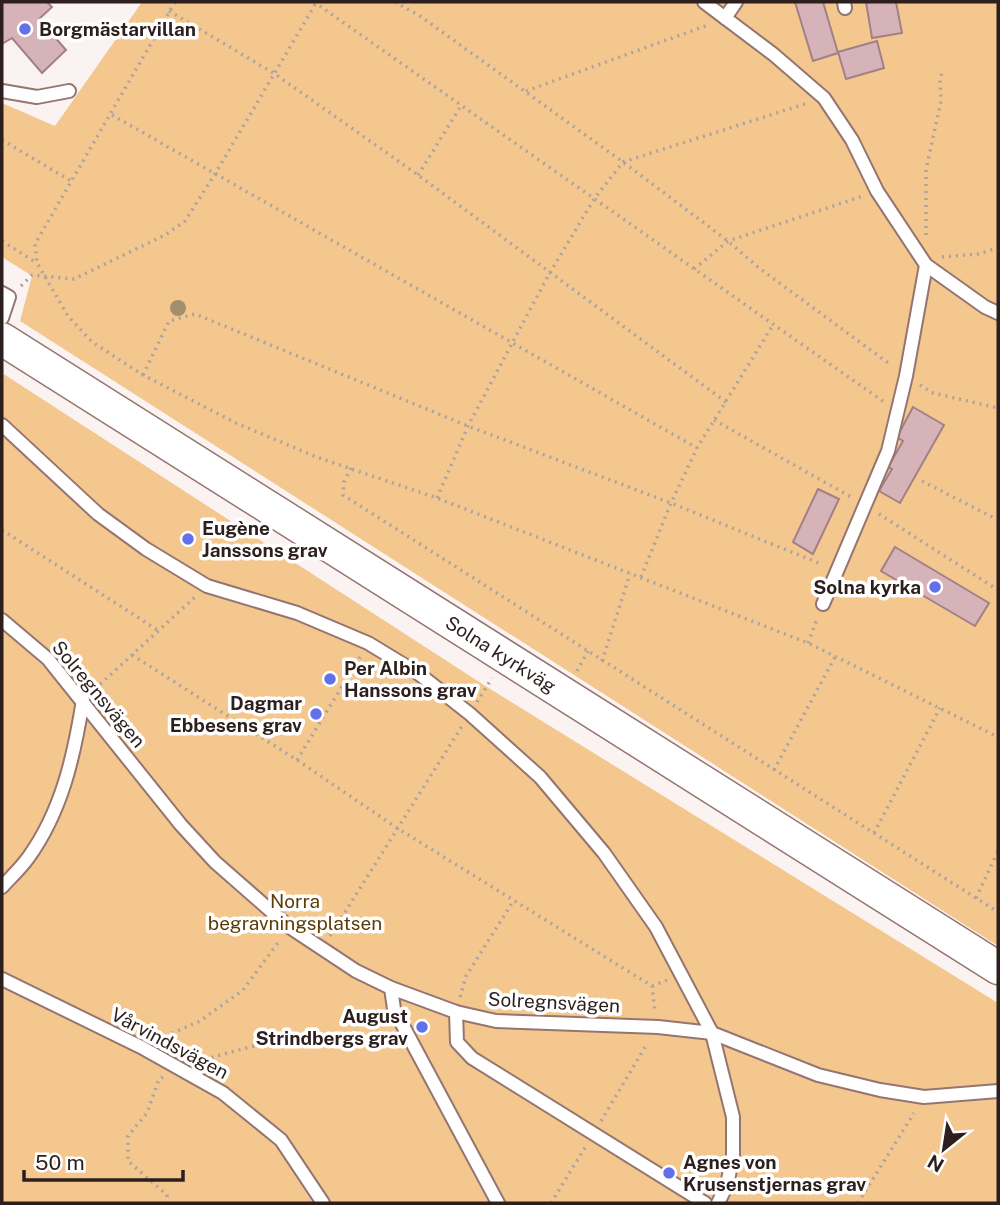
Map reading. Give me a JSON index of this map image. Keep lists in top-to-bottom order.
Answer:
{
  "streets": {
    "street": ["Solna kyrkväg"],
    "lane": ["Solregnsvägen", "Vårvindsvägen"]
  },
  "parks": ["Norra begravningsplatsen"],
  "places": [
    "Borgmästarvillan",
    "Eugène Janssons grav",
    "Solna kyrka",
    "Per Albin Hanssons grav",
    "Dagmar Ebbesens grav",
    "August Strindbergs grav",
    "Agnes von Krusenstjernas grav"
  ],
  "scale_bar": "50 m",
  "north": "bottom left"
}
